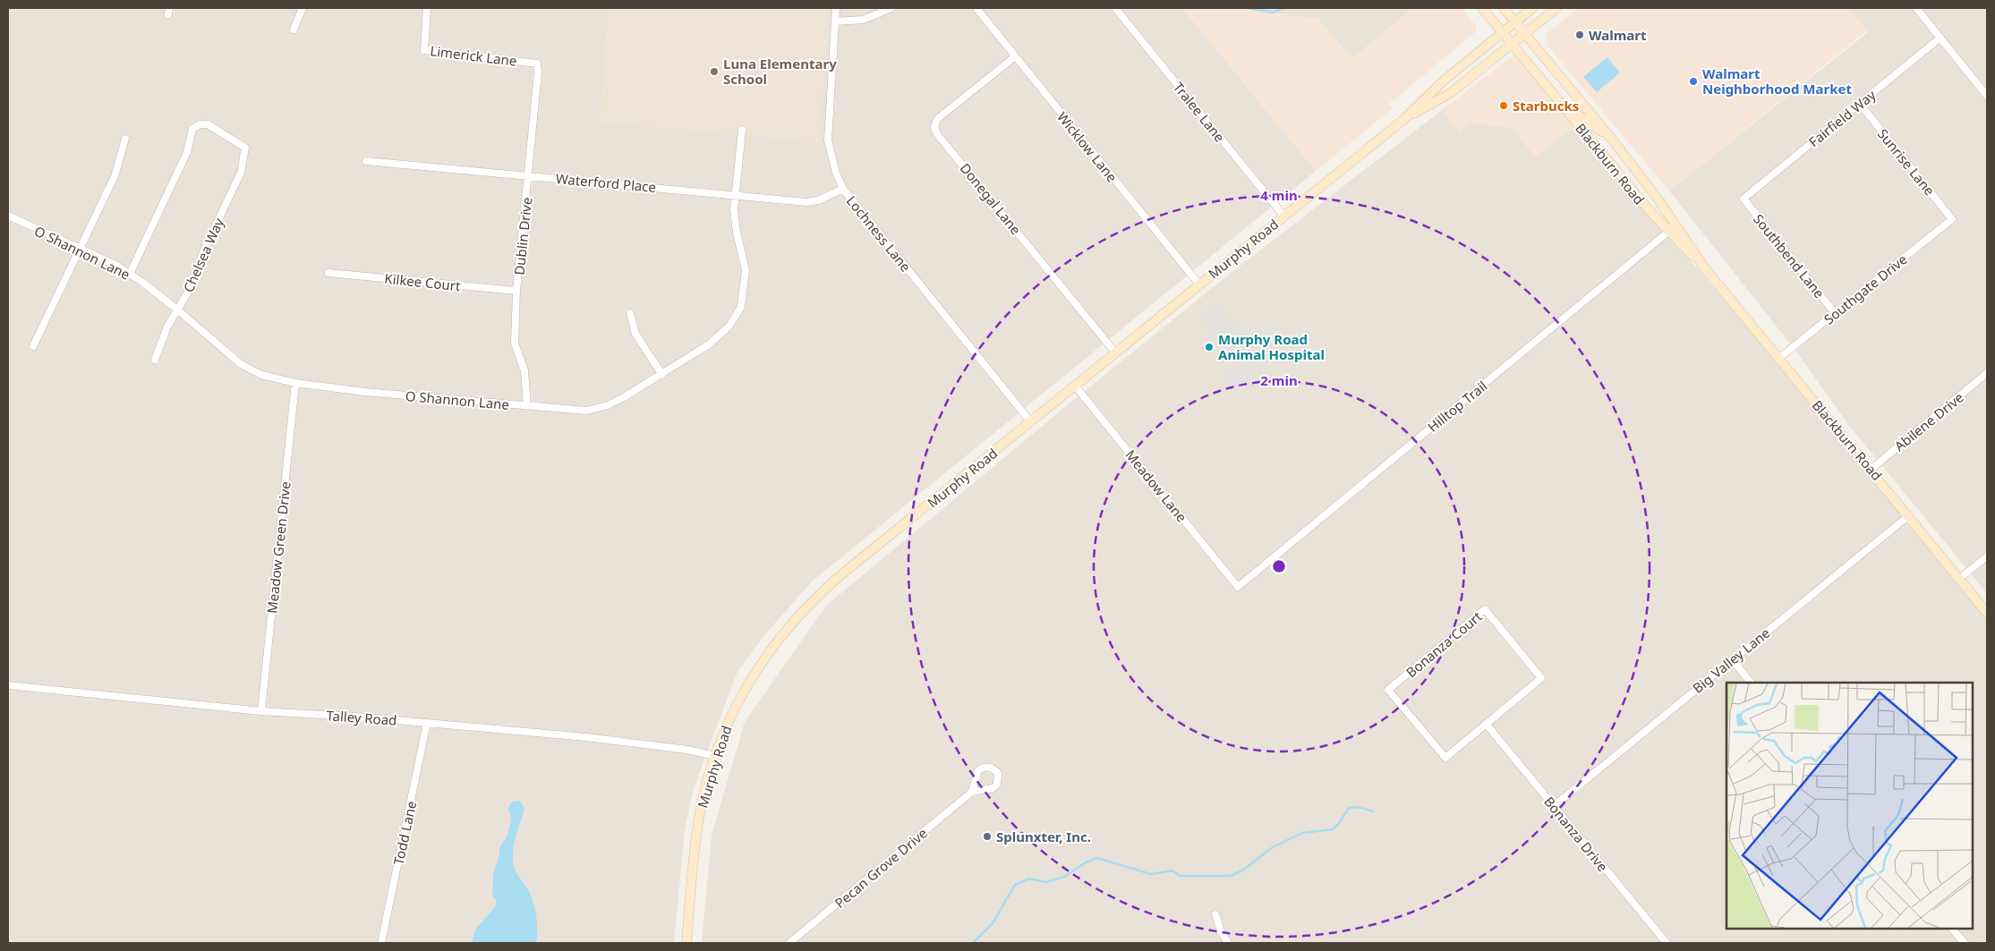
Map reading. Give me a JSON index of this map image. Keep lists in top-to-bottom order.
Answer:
{
  "streets": {
    "main road": ["Blackburn Road", "Murphy Road"],
    "street": [
      "Limerick Lane",
      "Tralee Lane",
      "Fairfield Way",
      "Wicklow Lane",
      "Sunrise Lane",
      "Waterford Place",
      "Donegal Lane",
      "Lochness Lane",
      "Dublin Drive",
      "O Shannon Lane",
      "Chelsea Way",
      "Southbend Lane",
      "Kilkee Court",
      "Southgate Drive",
      "Hilltop Trail",
      "Abilene Drive",
      "Meadow Lane",
      "Meadow Green Drive",
      "Bonanza Court",
      "Big Valley Lane",
      "Talley Road",
      "Todd Lane",
      "Bonanza Drive",
      "Pecan Grove Drive"
    ]
  },
  "crossings": [
    ["Limerick Lane", "Dublin Drive"],
    ["Tralee Lane", "Murphy Road"],
    ["Fairfield Way", "Sunrise Lane"],
    ["Fairfield Way", "Southbend Lane"],
    ["Wicklow Lane", "Donegal Lane"],
    ["Wicklow Lane", "Murphy Road"],
    ["Sunrise Lane", "Southgate Drive"],
    ["Blackburn Road", "Murphy Road"],
    ["Blackburn Road", "Southgate Drive"],
    ["Blackburn Road", "Hilltop Trail"],
    ["Blackburn Road", "Abilene Drive"],
    ["Blackburn Road", "Big Valley Lane"],
    ["Waterford Place", "Lochness Lane"],
    ["Waterford Place", "Dublin Drive"],
    ["Waterford Place", "O Shannon Lane"],
    ["Donegal Lane", "Murphy Road"],
    ["Lochness Lane", "Murphy Road"],
    ["Dublin Drive", "O Shannon Lane"],
    ["Dublin Drive", "Kilkee Court"],
    ["Murphy Road", "Meadow Lane"],
    ["Murphy Road", "Talley Road"],
    ["O Shannon Lane", "Chelsea Way"],
    ["O Shannon Lane", "Meadow Green Drive"],
    ["Southbend Lane", "Southgate Drive"],
    ["Hilltop Trail", "Meadow Lane"],
    ["Meadow Green Drive", "Talley Road"],
    ["Bonanza Court", "Bonanza Drive"],
    ["Big Valley Lane", "Bonanza Drive"],
    ["Talley Road", "Todd Lane"]
  ],
  "places": [
    "Walmart",
    "Luna Elementary School",
    "Walmart Neighborhood Market",
    "Starbucks",
    "Murphy Road Animal Hospital",
    "Splunxter, Inc."
  ],
  "rings": ["4 min", "2 min"]
}
